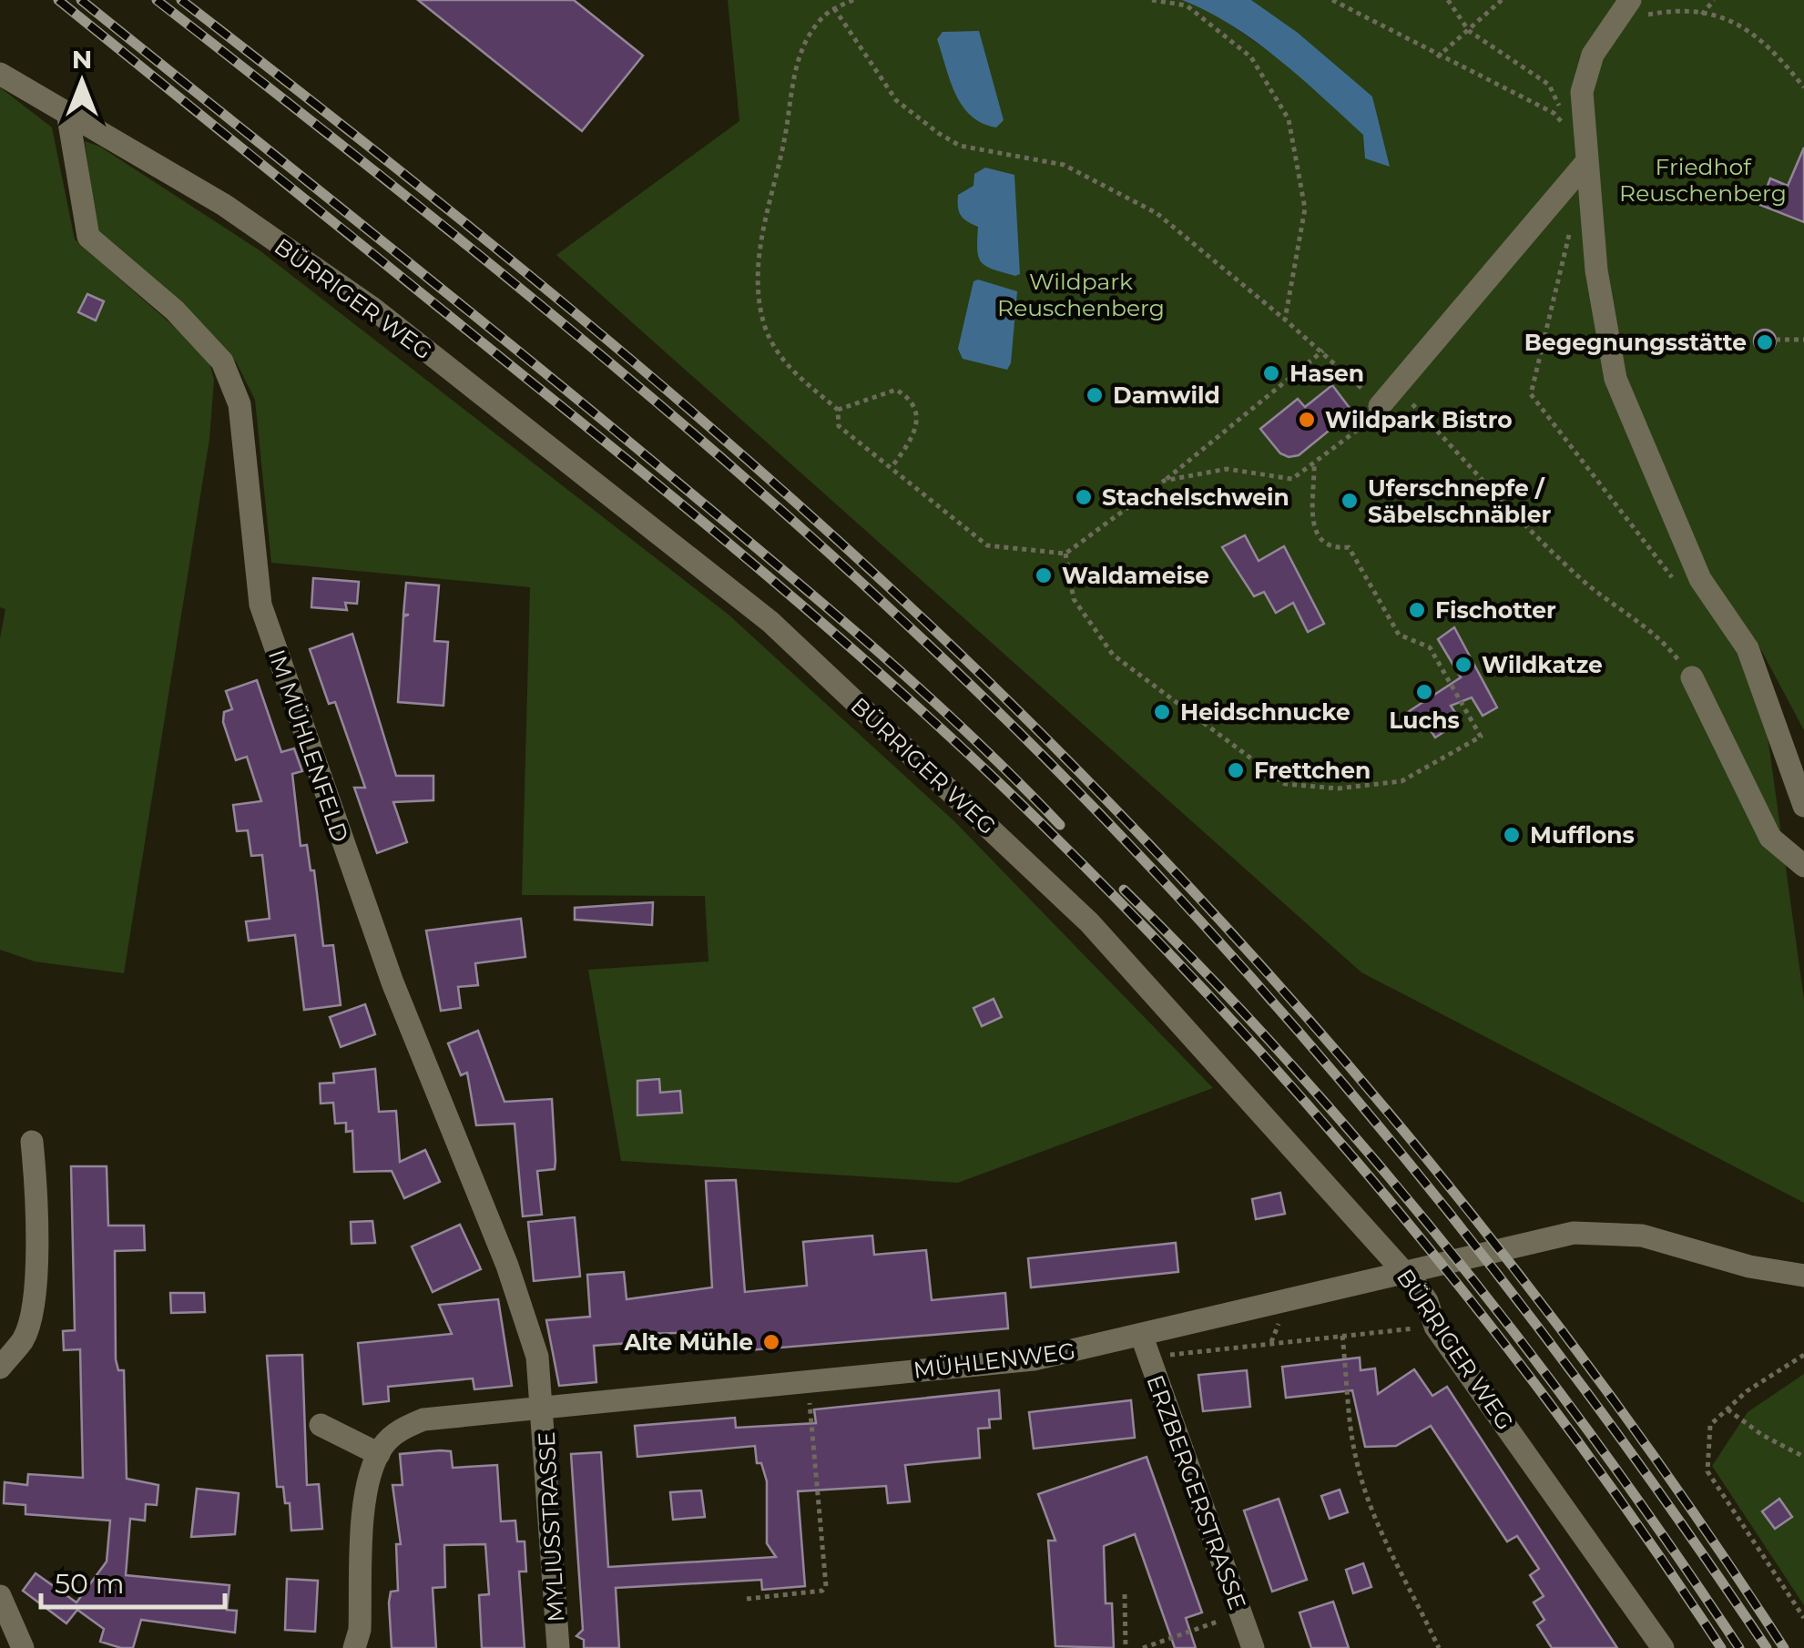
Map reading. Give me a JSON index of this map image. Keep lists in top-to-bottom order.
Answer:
{
  "streets": {
    "street": [
      "BÜRRIGER WEG",
      "IM MÜHLENFELD",
      "MÜHLENWEG",
      "ERZBERGERSTRASSE",
      "MYLIUSSTRASSE"
    ]
  },
  "crossings": [
    ["BÜRRIGER WEG", "IM MÜHLENFELD"],
    ["IM MÜHLENFELD", "MÜHLENWEG"],
    ["IM MÜHLENFELD", "MYLIUSSTRASSE"],
    ["MÜHLENWEG", "ERZBERGERSTRASSE"],
    ["MÜHLENWEG", "MYLIUSSTRASSE"]
  ],
  "parks": ["Friedhof Reuschenberg", "Wildpark Reuschenberg"],
  "places": [
    "Begegnungsstätte",
    "Hasen",
    "Damwild",
    "Wildpark Bistro",
    "Stachelschwein",
    "Uferschnepfe / Säbelschnäbler",
    "Waldameise",
    "Fischotter",
    "Wildkatze",
    "Luchs",
    "Heidschnucke",
    "Frettchen",
    "Mufflons",
    "Alte Mühle"
  ],
  "scale_bar": "50 m",
  "north": "top"
}
